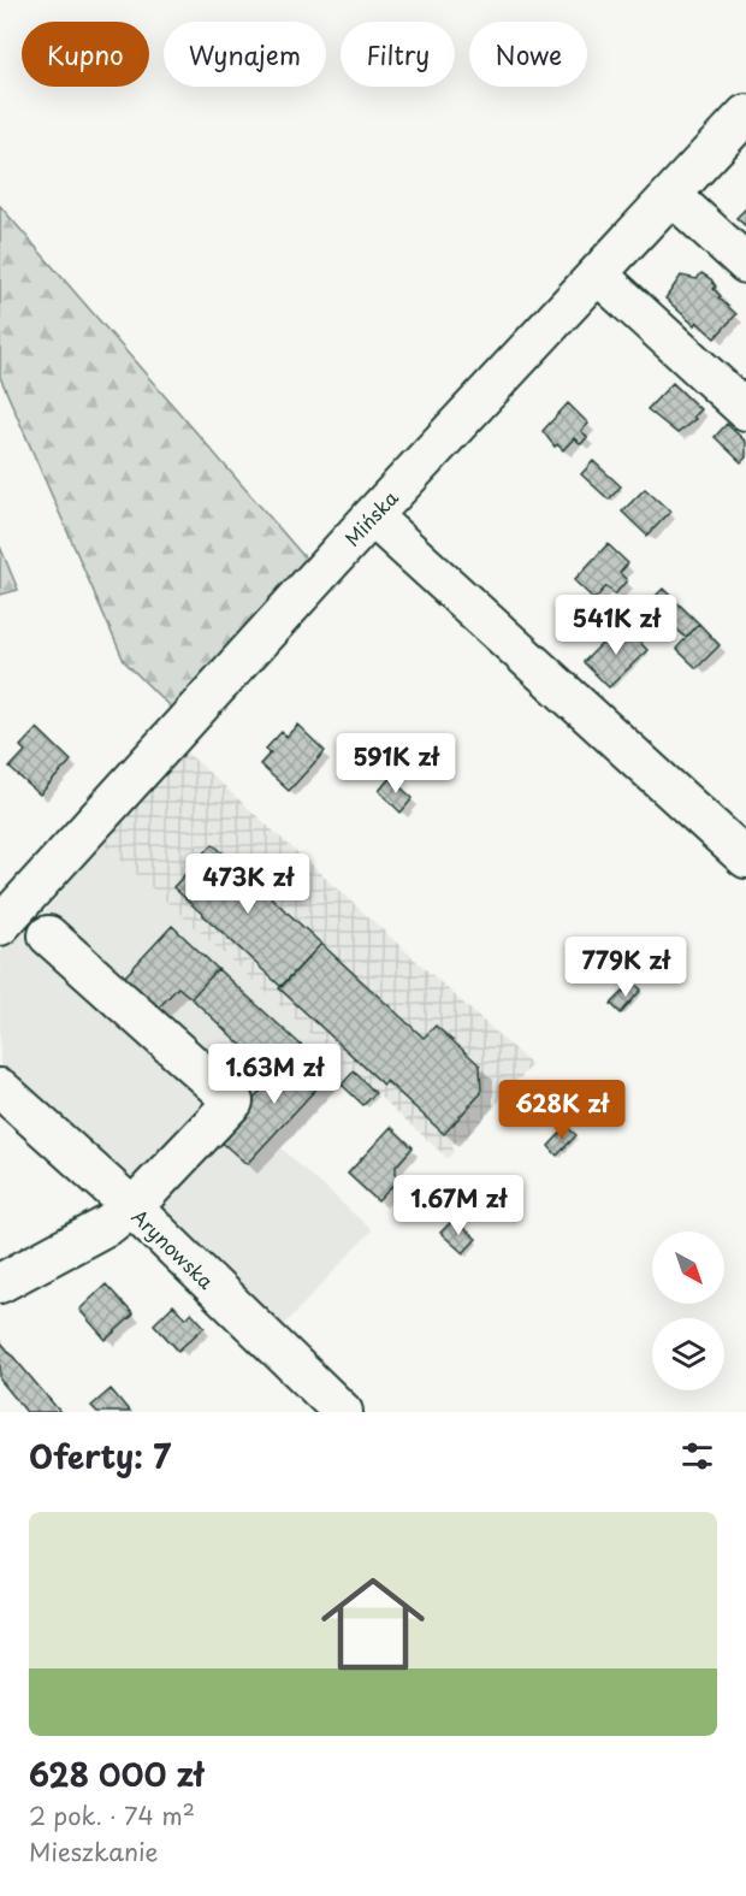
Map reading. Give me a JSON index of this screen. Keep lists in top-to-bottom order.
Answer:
{
  "streets": {
    "street": ["Mińska", "Arynowska"]
  },
  "north": "bottom right",
  "page": {
    "chip": [
      "Kupno",
      "Wynajem",
      "Filtry",
      "Nowe"
    ],
    "price": [
      "541K zł",
      "591K zł",
      "473K zł",
      "779K zł",
      "1.63M zł",
      "628K zł",
      "1.67M zł"
    ],
    "heading": "Oferty: 7",
    "list": [
      {
        "name": "628 000 zł",
        "note": "2 pok. · 74 m² · Mieszkanie"
      }
    ]
  }
}
